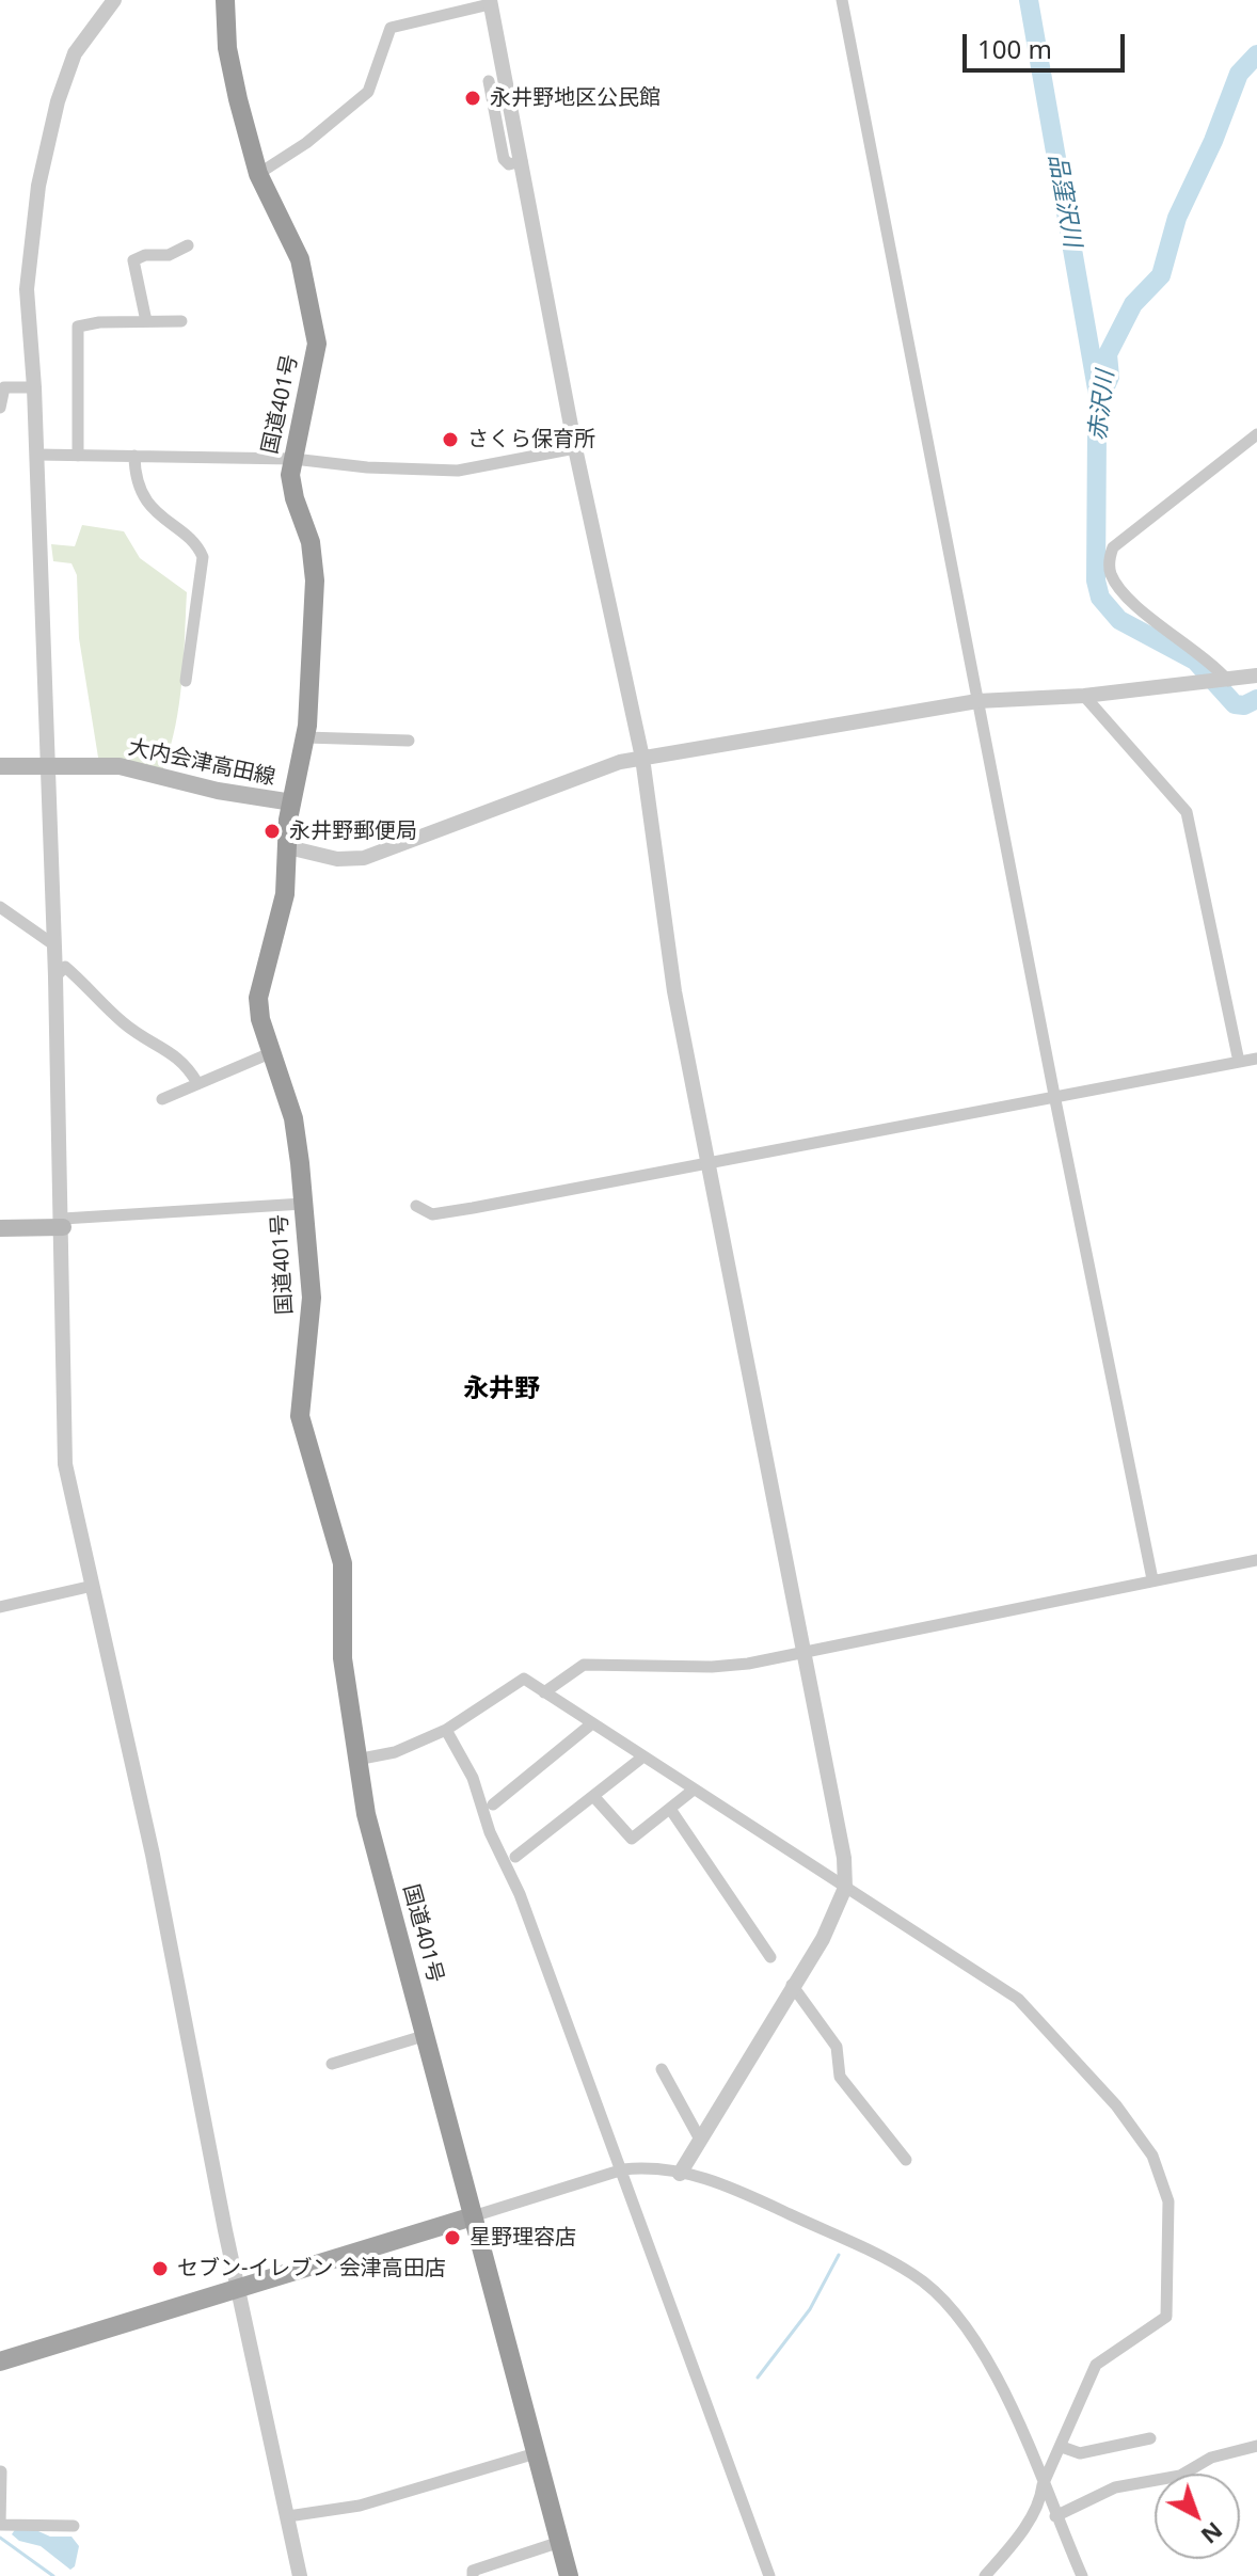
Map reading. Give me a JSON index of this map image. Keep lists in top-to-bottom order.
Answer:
{
  "streets": {
    "highway": ["国道401号"],
    "main road": ["大内会津高田線"]
  },
  "crossings": [
    ["国道401号", "大内会津高田線"]
  ],
  "districts": ["永井野"],
  "water": ["品窪沢川", "赤沢川"],
  "places": [
    "永井野地区公民館",
    "さくら保育所",
    "永井野郵便局",
    "星野理容店",
    "セブン-イレブン 会津高田店"
  ],
  "scale_bar": "100 m",
  "north": "bottom right"
}
